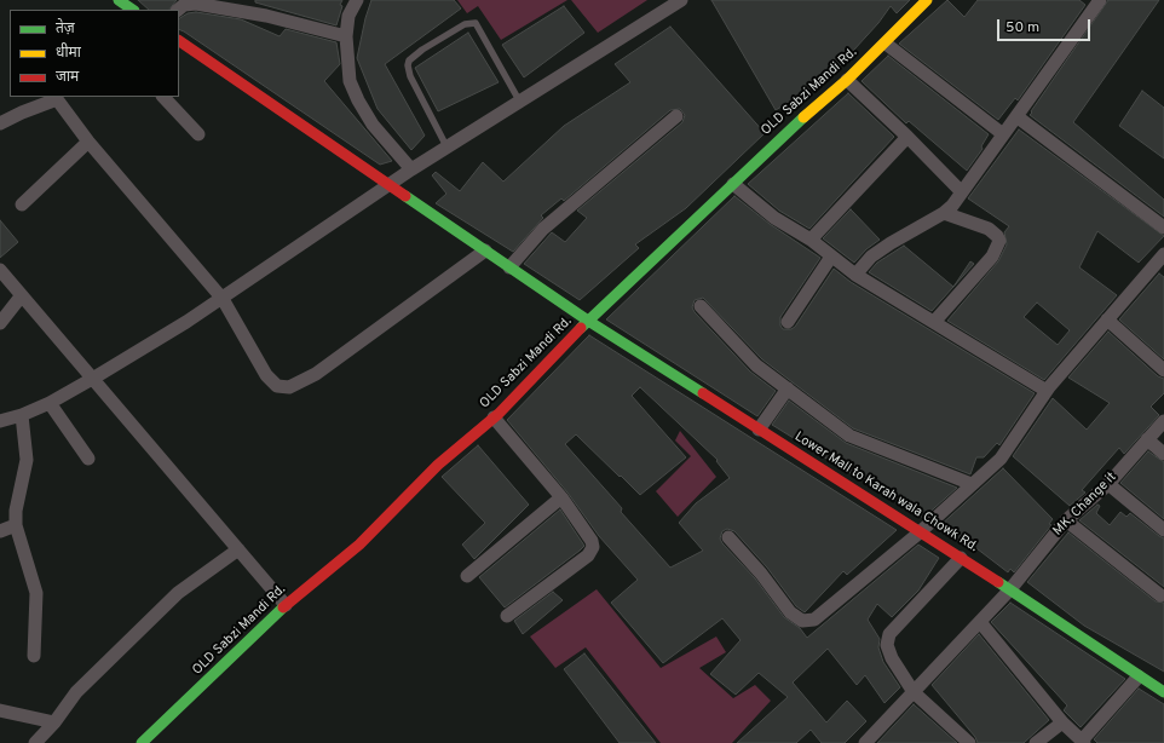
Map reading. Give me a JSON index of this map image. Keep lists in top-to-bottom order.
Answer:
{
  "streets": {
    "street": ["OLD Sabzi Mandi Rd.", "Lower Mall to Karah wala Chowk Rd.", "MK, Change it"]
  },
  "crossings": [
    ["OLD Sabzi Mandi Rd.", "Lower Mall to Karah wala Chowk Rd."],
    ["Lower Mall to Karah wala Chowk Rd.", "MK, Change it"]
  ],
  "legend": ["तेज़", "धीमा", "जाम"],
  "scale_bar": "50 m"
}
